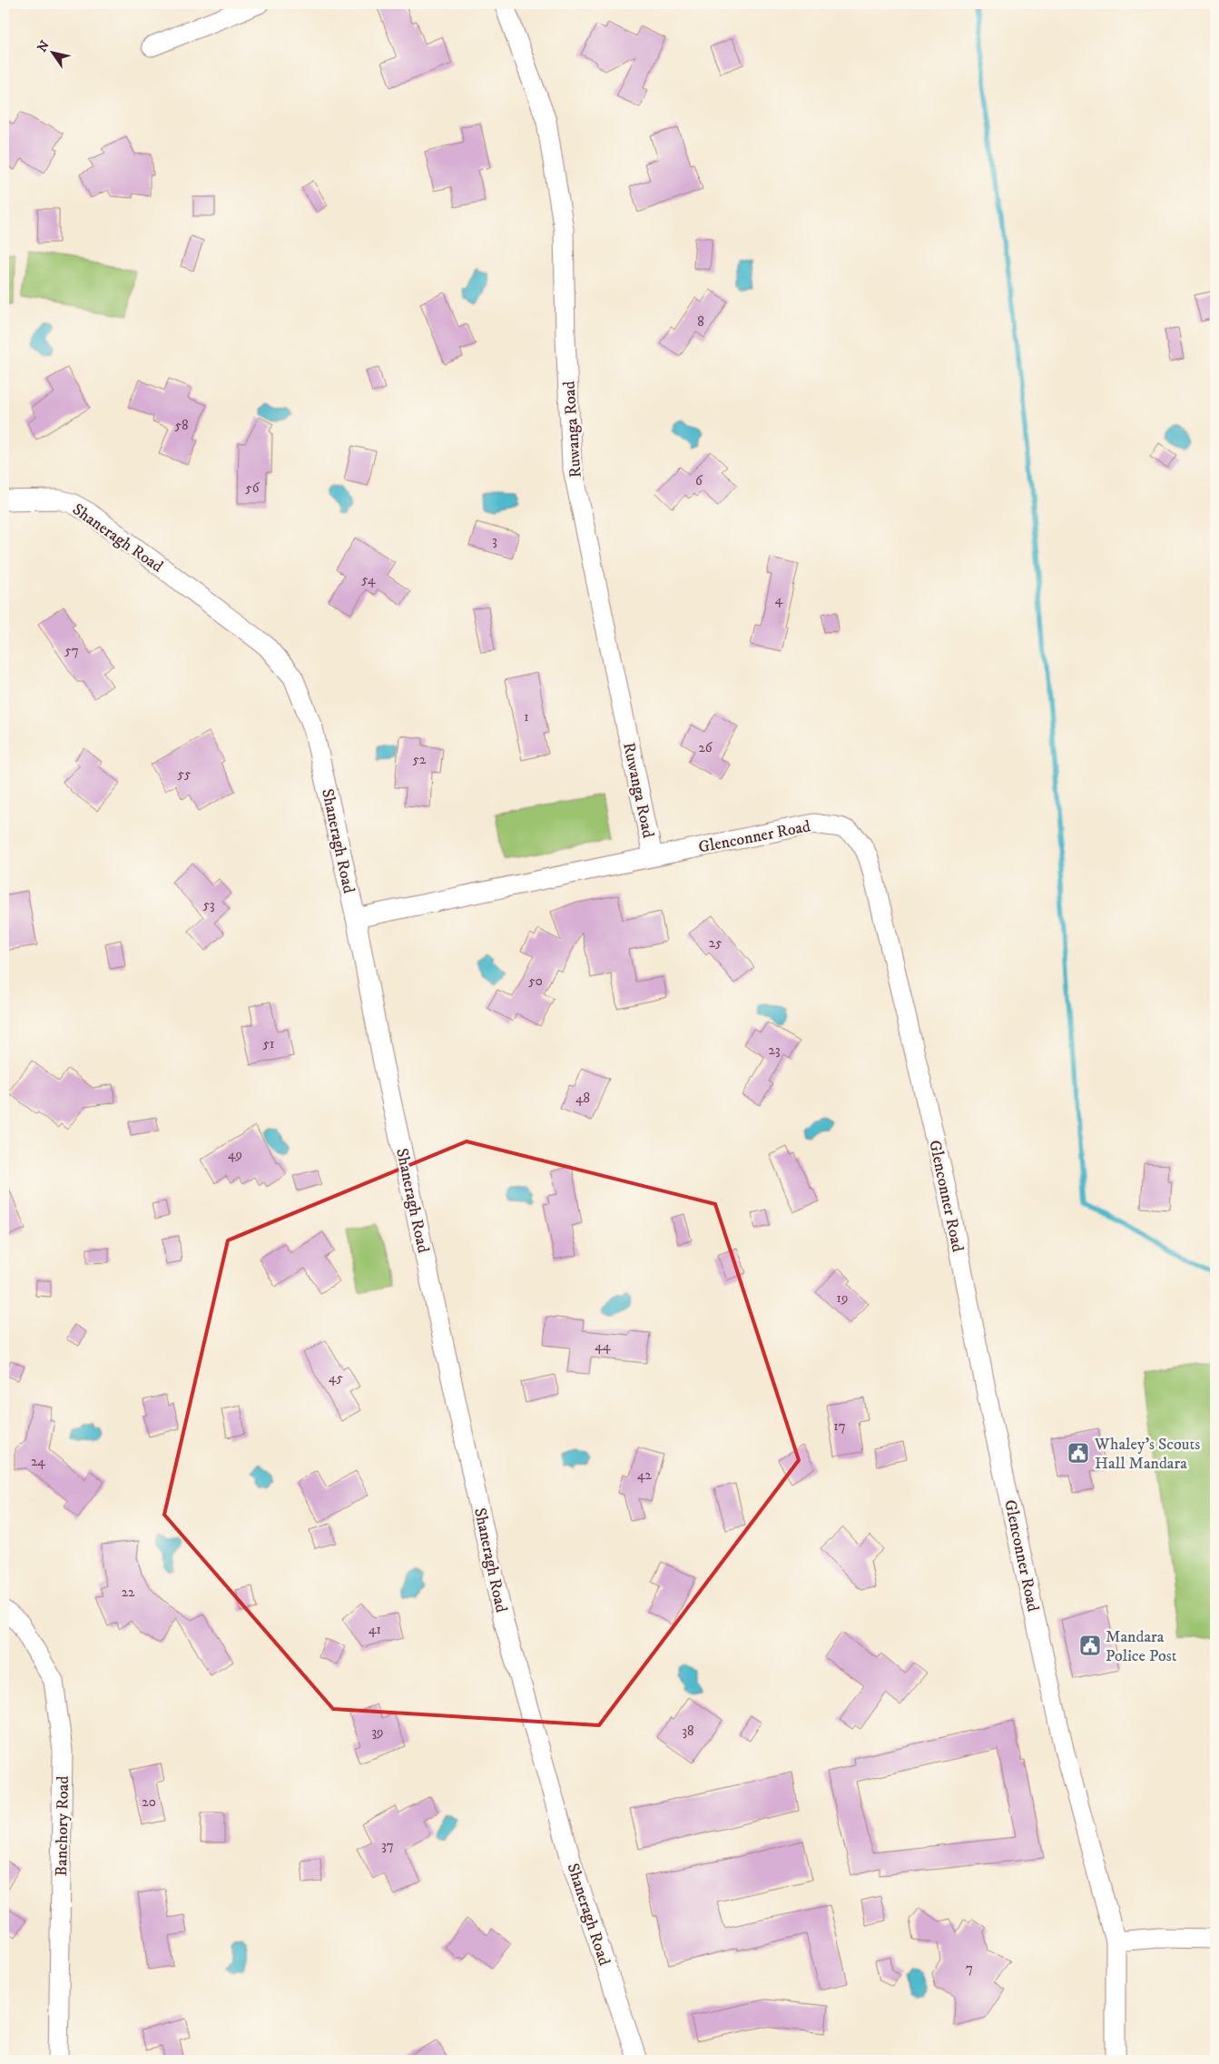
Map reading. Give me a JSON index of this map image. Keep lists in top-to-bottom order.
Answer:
{
  "streets": {
    "street": [
      "Ruwanga Road",
      "Shaneragh Road",
      "Glenconner Road",
      "Banchory Road"
    ]
  },
  "crossings": [
    ["Ruwanga Road", "Glenconner Road"],
    ["Shaneragh Road", "Glenconner Road"]
  ],
  "places": {
    "public building": ["Whaley's Scouts Hall Mandara", "Mandara Police Post"]
  },
  "house_numbers": [
    "8",
    "58",
    "6",
    "56",
    "3",
    "54",
    "4",
    "57",
    "1",
    "26",
    "52",
    "55",
    "53",
    "25",
    "50",
    "51",
    "23",
    "48",
    "49",
    "19",
    "44",
    "45",
    "17",
    "24",
    "42",
    "22",
    "41",
    "38",
    "39",
    "20",
    "37",
    "7"
  ],
  "north": "top left"
}
